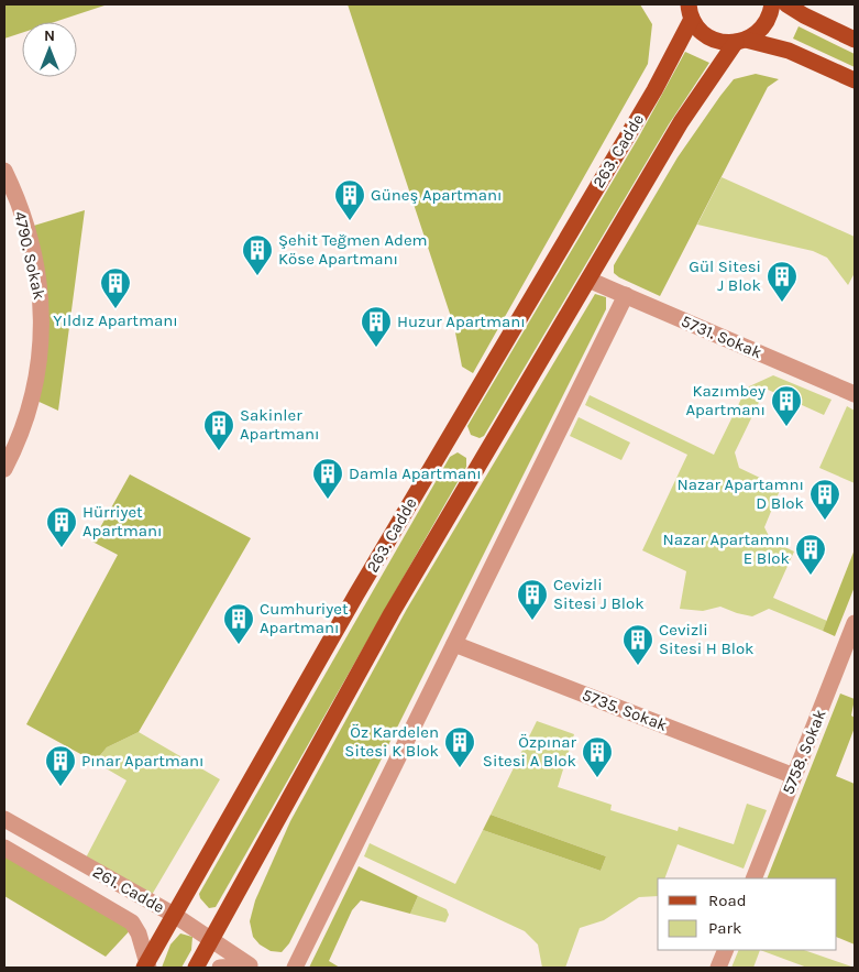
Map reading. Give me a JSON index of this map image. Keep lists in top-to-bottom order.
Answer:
{
  "streets": {
    "main road": ["263. Cadde"],
    "street": [
      "4790. Sokak",
      "5731. Sokak",
      "5735. Sokak",
      "5758. Sokak",
      "261. Cadde"
    ]
  },
  "crossings": [
    ["263. Cadde", "261. Cadde"],
    ["5735. Sokak", "5758. Sokak"]
  ],
  "places": {
    "building": [
      "Güneş Apartmanı",
      "Şehit Teğmen Adem Köse Apartmanı",
      "Gül Sitesi J Blok",
      "Yıldız Apartmanı",
      "Huzur Apartmanı",
      "Kazımbey Apartmanı",
      "Sakinler Apartmanı",
      "Damla Apartmanı",
      "Nazar Apartamnı D Blok",
      "Hürriyet Apartmanı",
      "Nazar Apartamnı E Blok",
      "Cevizli Sitesi J Blok",
      "Cumhuriyet Apartmanı",
      "Cevizli Sitesi H Blok",
      "Öz Kardelen Sitesi K Blok",
      "Özpınar Sitesi A Blok",
      "Pınar Apartmanı"
    ]
  },
  "legend": ["Road", "Park"],
  "north": "top"
}
